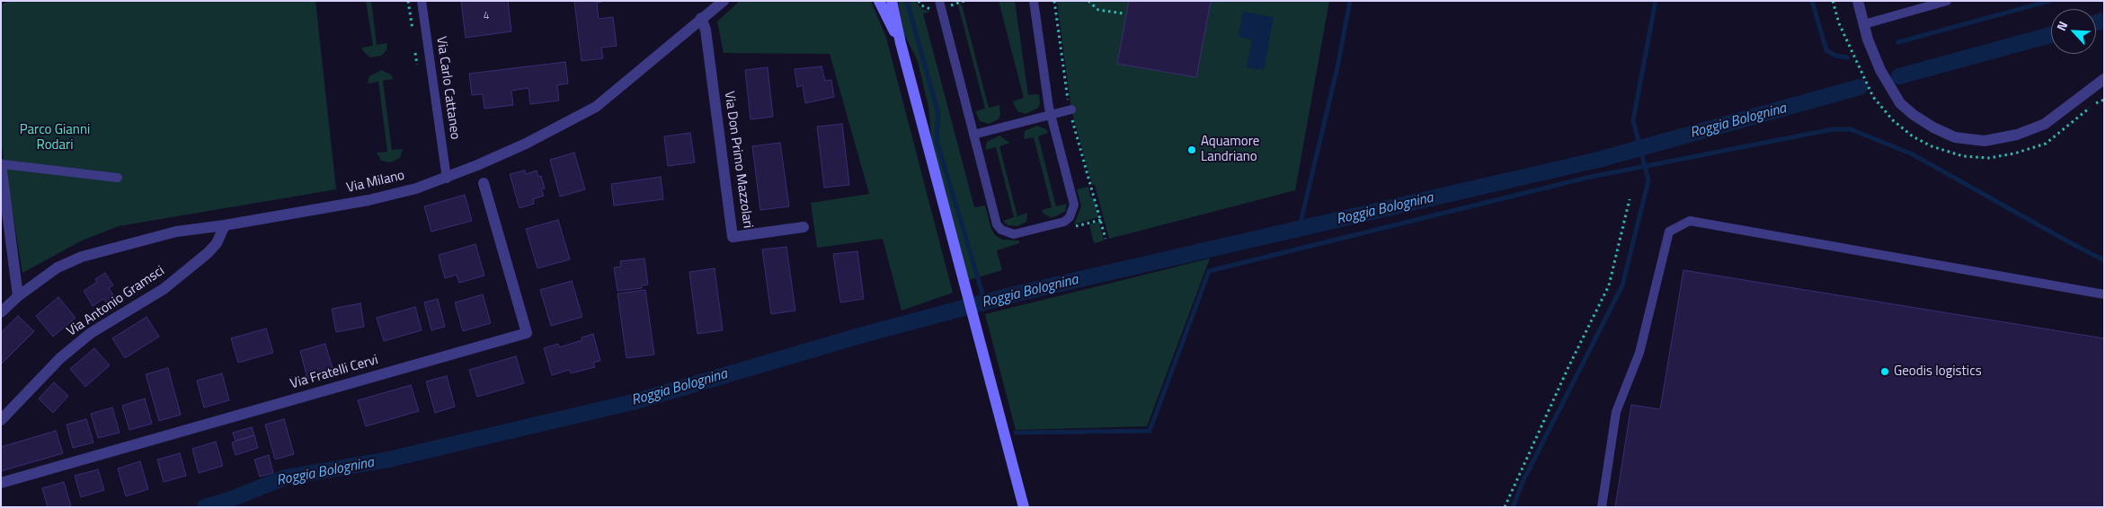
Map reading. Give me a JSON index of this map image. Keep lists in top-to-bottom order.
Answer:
{
  "streets": {
    "street": [
      "Via Don Primo Mazzolari",
      "Via Milano",
      "Via Antonio Gramsci",
      "Via Fratelli Cervi"
    ],
    "lane": ["Via Carlo Cattaneo"]
  },
  "crossings": [
    ["Via Carlo Cattaneo", "Via Milano"],
    ["Via Don Primo Mazzolari", "Via Milano"],
    ["Via Milano", "Via Antonio Gramsci"]
  ],
  "water": ["Roggia Bolognina"],
  "parks": ["Parco Gianni Rodari"],
  "places": ["Aquamore Landriano", "Geodis logistics"],
  "house_numbers": ["4"],
  "north": "top left"
}
